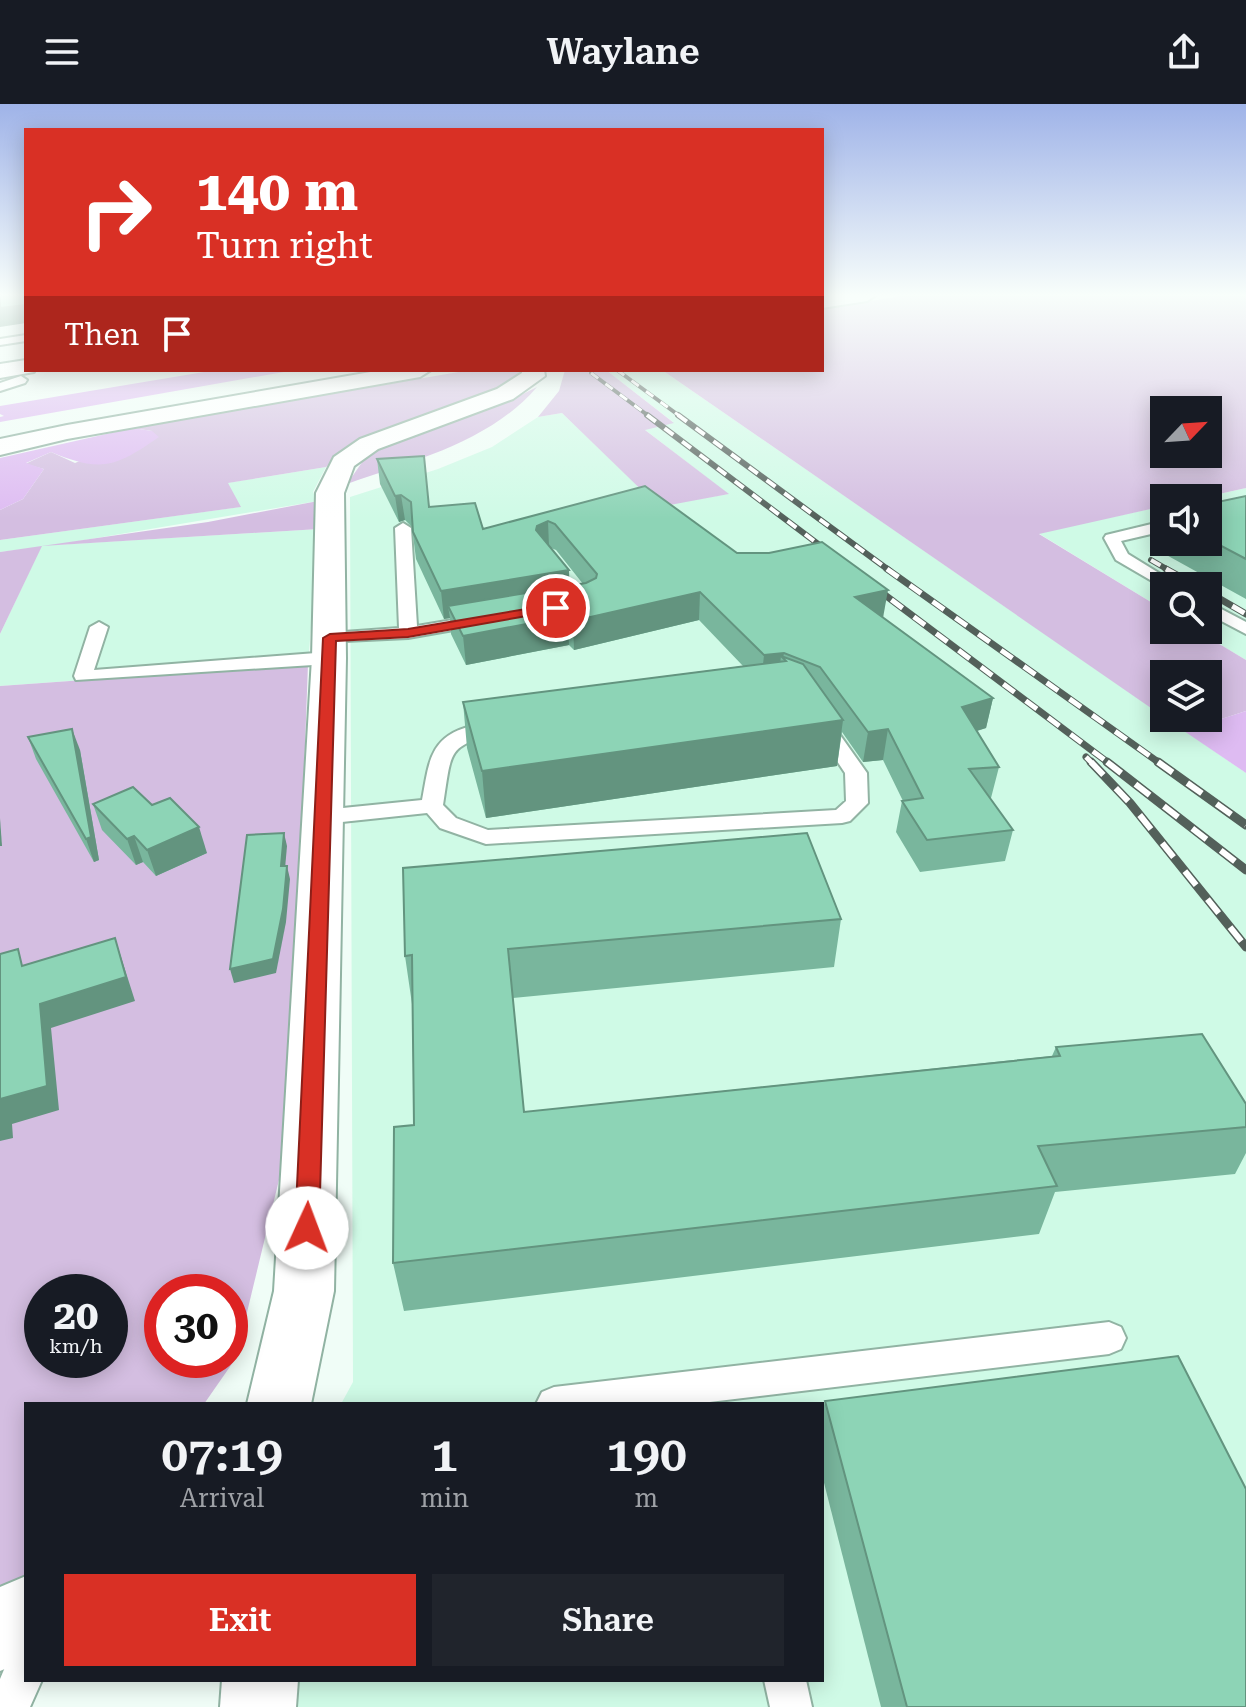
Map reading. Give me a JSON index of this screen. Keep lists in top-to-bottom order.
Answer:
{
  "north": "top right",
  "page": {
    "header": "Waylane",
    "turn": ["140 m", "Turn right"],
    "then": "Then",
    "speed": "20 km/h",
    "limit": "30",
    "eta": [
      "07:19",
      "Arrival",
      "1",
      "min",
      "190",
      "m"
    ],
    "buttons": ["Exit", "Share"]
  }
}
